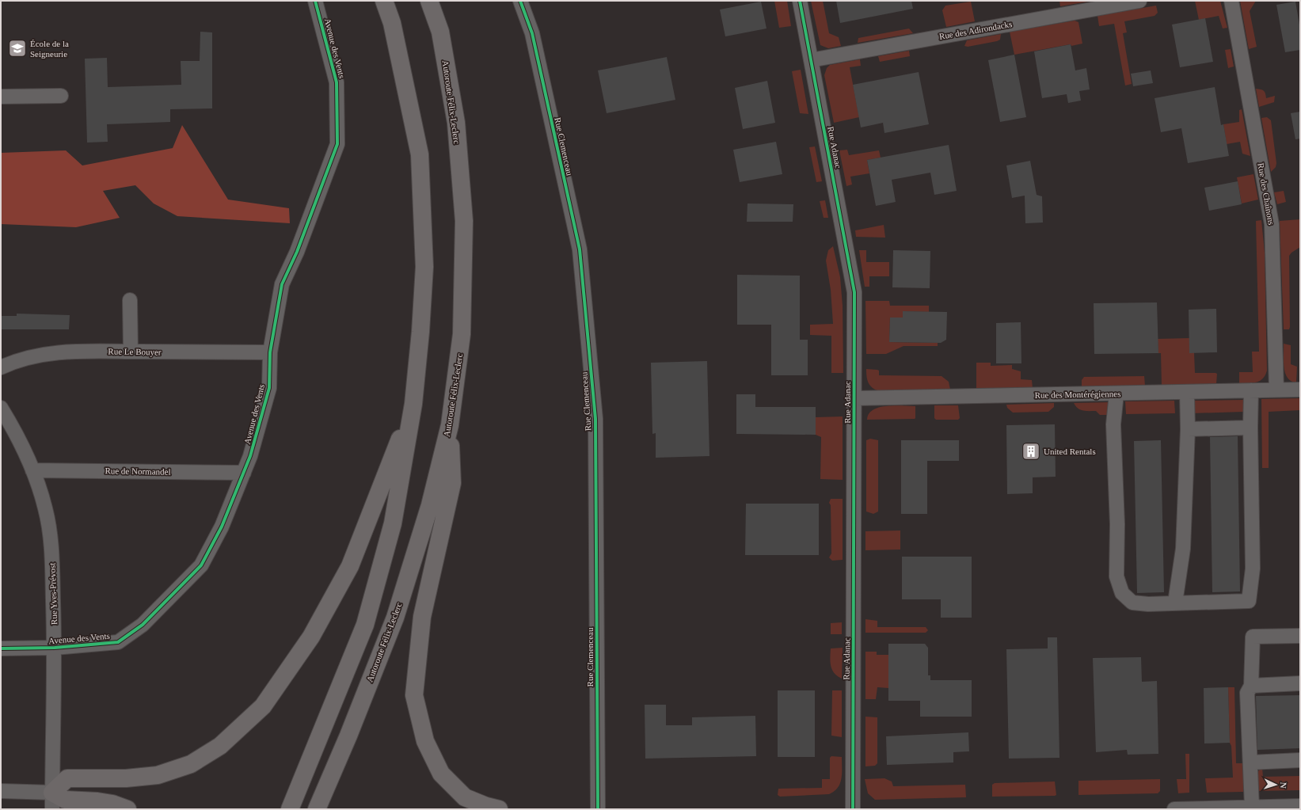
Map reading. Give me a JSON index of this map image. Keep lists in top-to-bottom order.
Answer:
{
  "streets": {
    "highway": ["Autoroute Félix-Leclerc"],
    "street": [
      "Rue des Adirondacks",
      "Avenue des Vents",
      "Rue Clemenceau",
      "Rue Adanac",
      "Rue des Chaînons",
      "Rue Le Bouyer",
      "Rue des Montérégiennes",
      "Rue de Normandel",
      "Rue Yves-Prévost"
    ]
  },
  "crossings": [
    ["Rue des Adirondacks", "Rue Adanac"],
    ["Avenue des Vents", "Rue Le Bouyer"],
    ["Avenue des Vents", "Rue de Normandel"],
    ["Avenue des Vents", "Rue Yves-Prévost"],
    ["Rue Adanac", "Rue des Montérégiennes"],
    ["Rue des Chaînons", "Rue des Montérégiennes"],
    ["Rue de Normandel", "Rue Yves-Prévost"]
  ],
  "places": {
    "school or university": ["École de la Seigneurie"],
    "building": ["United Rentals"]
  },
  "north": "right"
}
